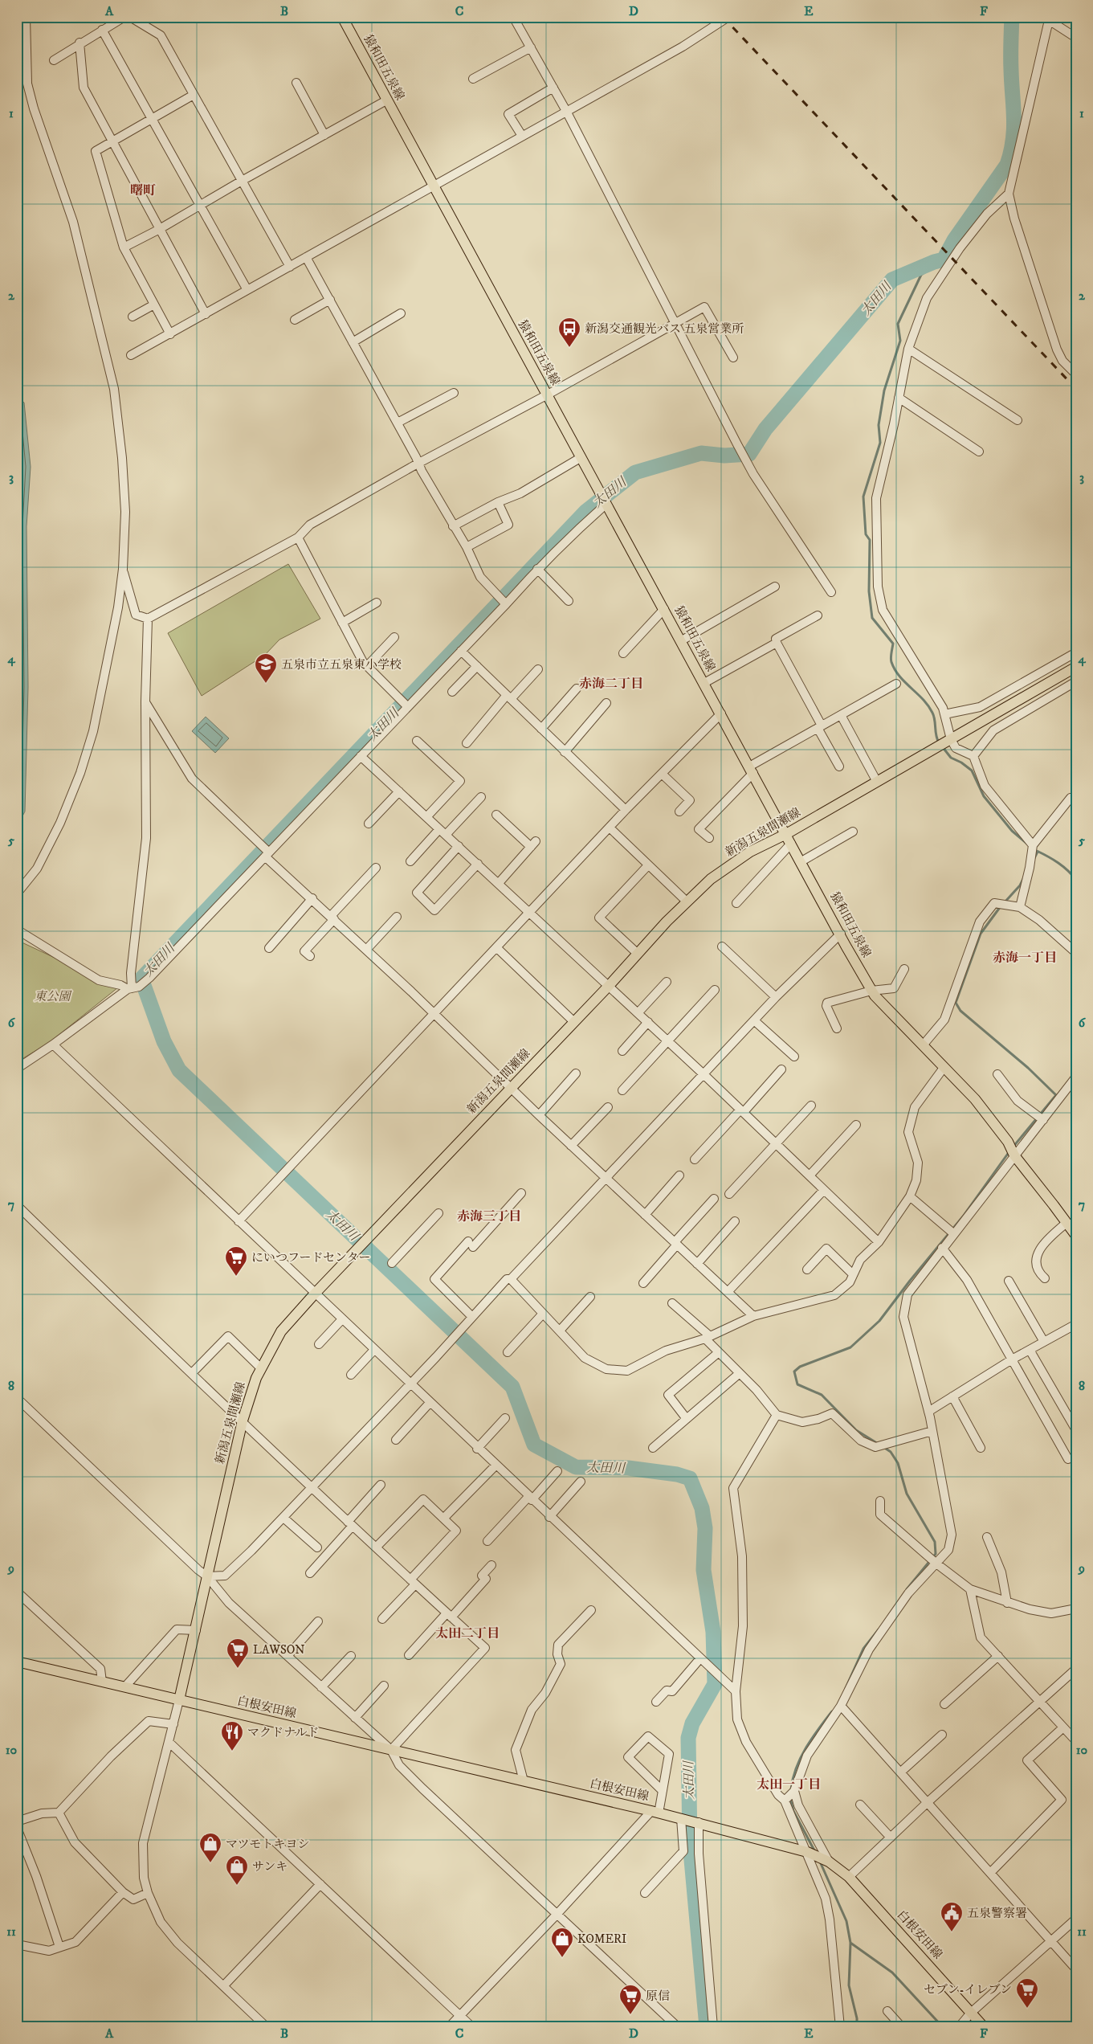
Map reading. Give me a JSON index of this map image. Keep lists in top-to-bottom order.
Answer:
{
  "streets": {
    "main road": ["猿和田五泉線", "新潟五泉間瀬線", "白根安田線"]
  },
  "crossings": [
    ["猿和田五泉線", "新潟五泉間瀬線"],
    ["新潟五泉間瀬線", "白根安田線"]
  ],
  "districts": [
    "曙町",
    "赤海二丁目",
    "赤海一丁目",
    "赤海三丁目",
    "太田二丁目",
    "太田一丁目"
  ],
  "water": ["太田川"],
  "parks": ["東公園"],
  "places": {
    "bus stop": ["新潟交通観光バス 五泉営業所"],
    "school or university": ["五泉市立五泉東小学校"],
    "supermarket": [
      "にいつフードセンター",
      "LAWSON",
      "セブン-イレブン",
      "原信"
    ],
    "restaurant": ["マクドナルド"],
    "shop": ["マツモトキヨシ", "サンキ", "KOMERI"],
    "public building": ["五泉警察署"]
  },
  "grid": {
    "columns": [
      "A",
      "B",
      "C",
      "D",
      "E",
      "F"
    ],
    "rows": [
      "1",
      "2",
      "3",
      "4",
      "5",
      "6",
      "7",
      "8",
      "9",
      "10",
      "11"
    ]
  }
}
